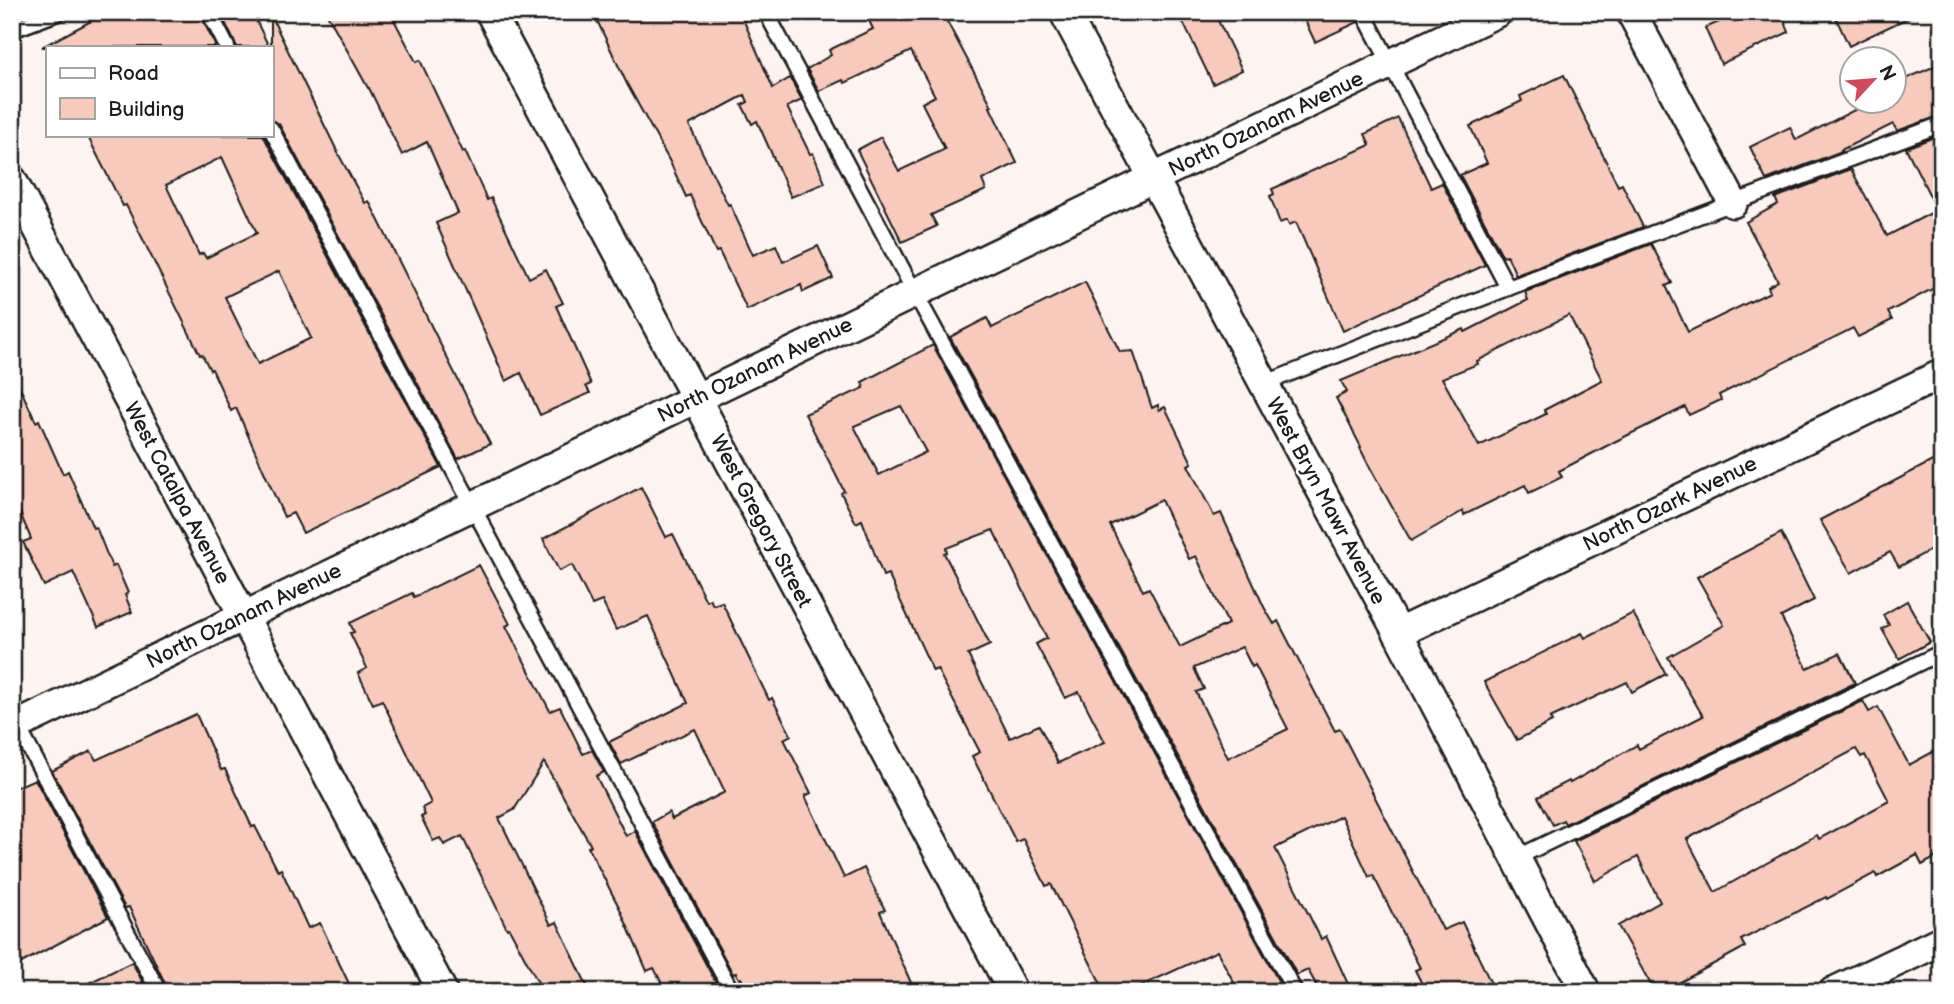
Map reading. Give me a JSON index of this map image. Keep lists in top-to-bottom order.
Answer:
{
  "streets": {
    "street": [
      "North Ozanam Avenue",
      "West Catalpa Avenue",
      "West Bryn Mawr Avenue",
      "North Ozark Avenue",
      "West Gregory Street"
    ]
  },
  "crossings": [
    ["North Ozanam Avenue", "West Catalpa Avenue"],
    ["North Ozanam Avenue", "West Bryn Mawr Avenue"],
    ["North Ozanam Avenue", "West Gregory Street"],
    ["West Bryn Mawr Avenue", "North Ozark Avenue"]
  ],
  "legend": ["Road", "Building"],
  "north": "top right"
}
